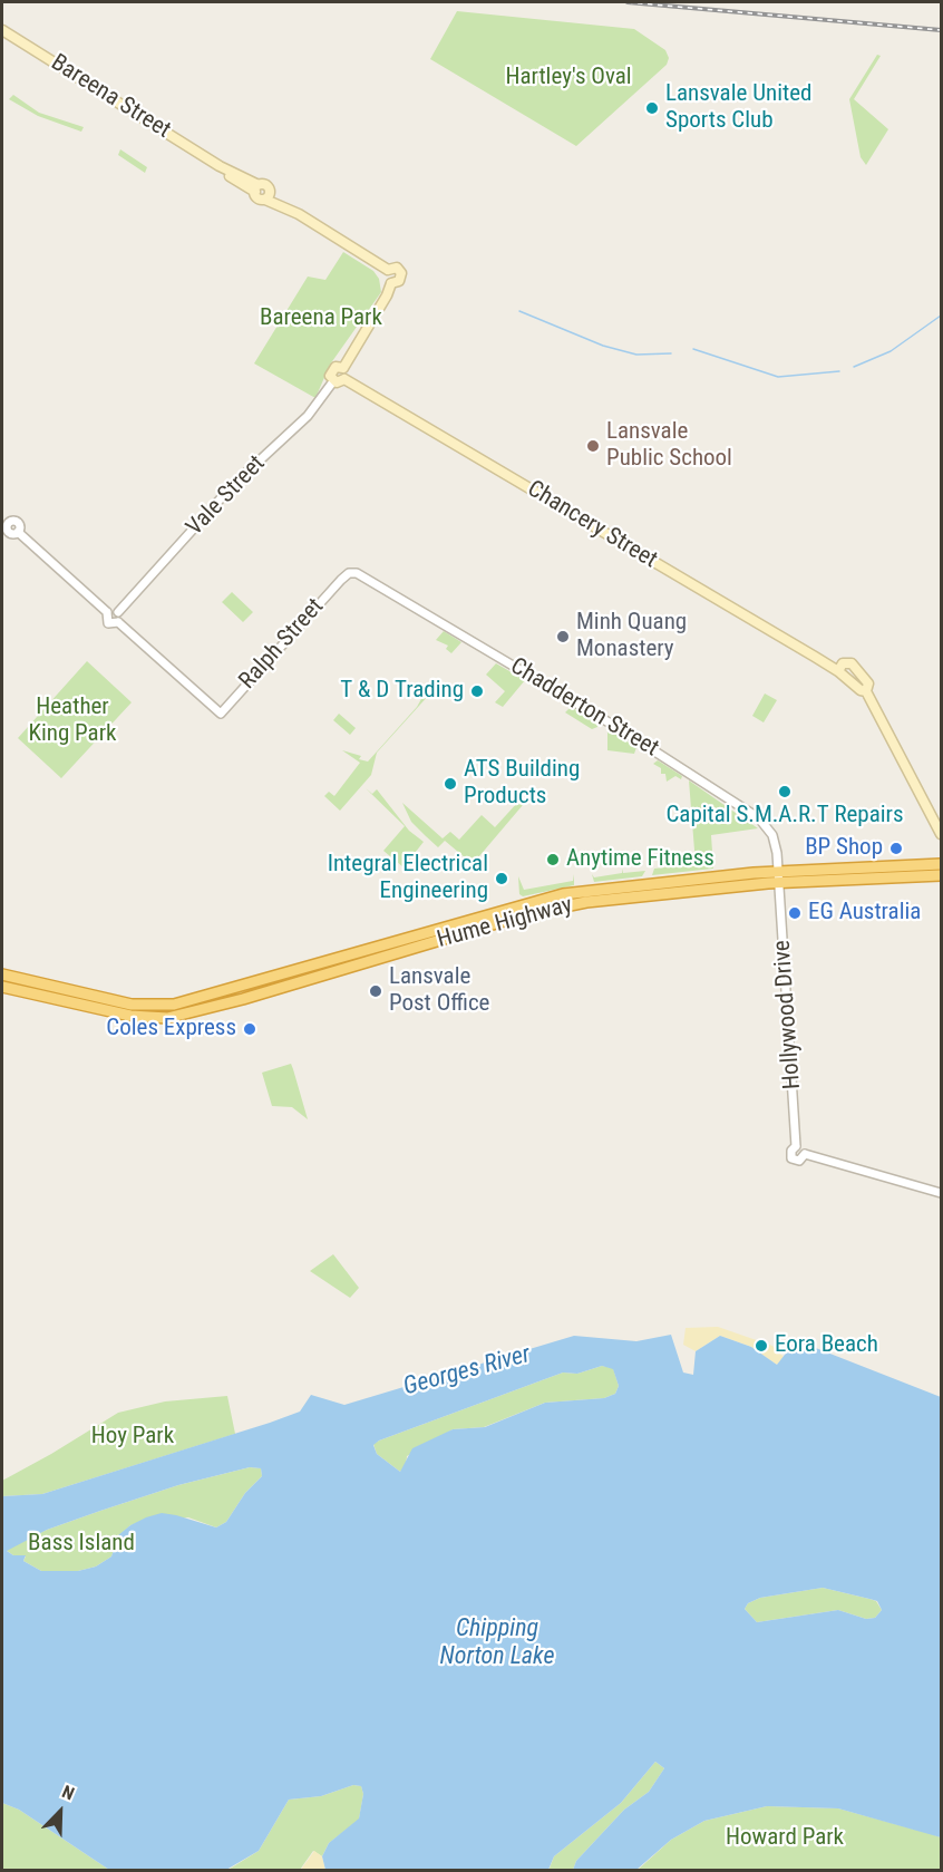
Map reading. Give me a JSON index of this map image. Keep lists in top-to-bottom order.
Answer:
{
  "streets": {
    "highway": ["Hume Highway"],
    "main road": ["Bareena Street", "Chancery Street"],
    "street": [
      "Vale Street",
      "Ralph Street",
      "Chadderton Street",
      "Hollywood Drive"
    ]
  },
  "crossings": [
    ["Bareena Street", "Vale Street"],
    ["Bareena Street", "Chancery Street"],
    ["Vale Street", "Chancery Street"],
    ["Ralph Street", "Chadderton Street"],
    ["Chadderton Street", "Hume Highway"],
    ["Chadderton Street", "Hollywood Drive"],
    ["Hume Highway", "Hollywood Drive"]
  ],
  "water": ["Georges River", "Chipping Norton Lake"],
  "parks": [
    "Hartley's Oval",
    "Bareena Park",
    "Heather King Park",
    "Hoy Park",
    "Bass Island",
    "Howard Park"
  ],
  "places": [
    "Lansvale United Sports Club",
    "Lansvale Public School",
    "Minh Quang Monastery",
    "T & D Trading",
    "ATS Building Products",
    "Capital S.M.A.R.T Repairs",
    "BP Shop",
    "Anytime Fitness",
    "Integral Electrical Engineering",
    "EG Australia",
    "Lansvale Post Office",
    "Coles Express",
    "Eora Beach"
  ],
  "north": "top right"
}
